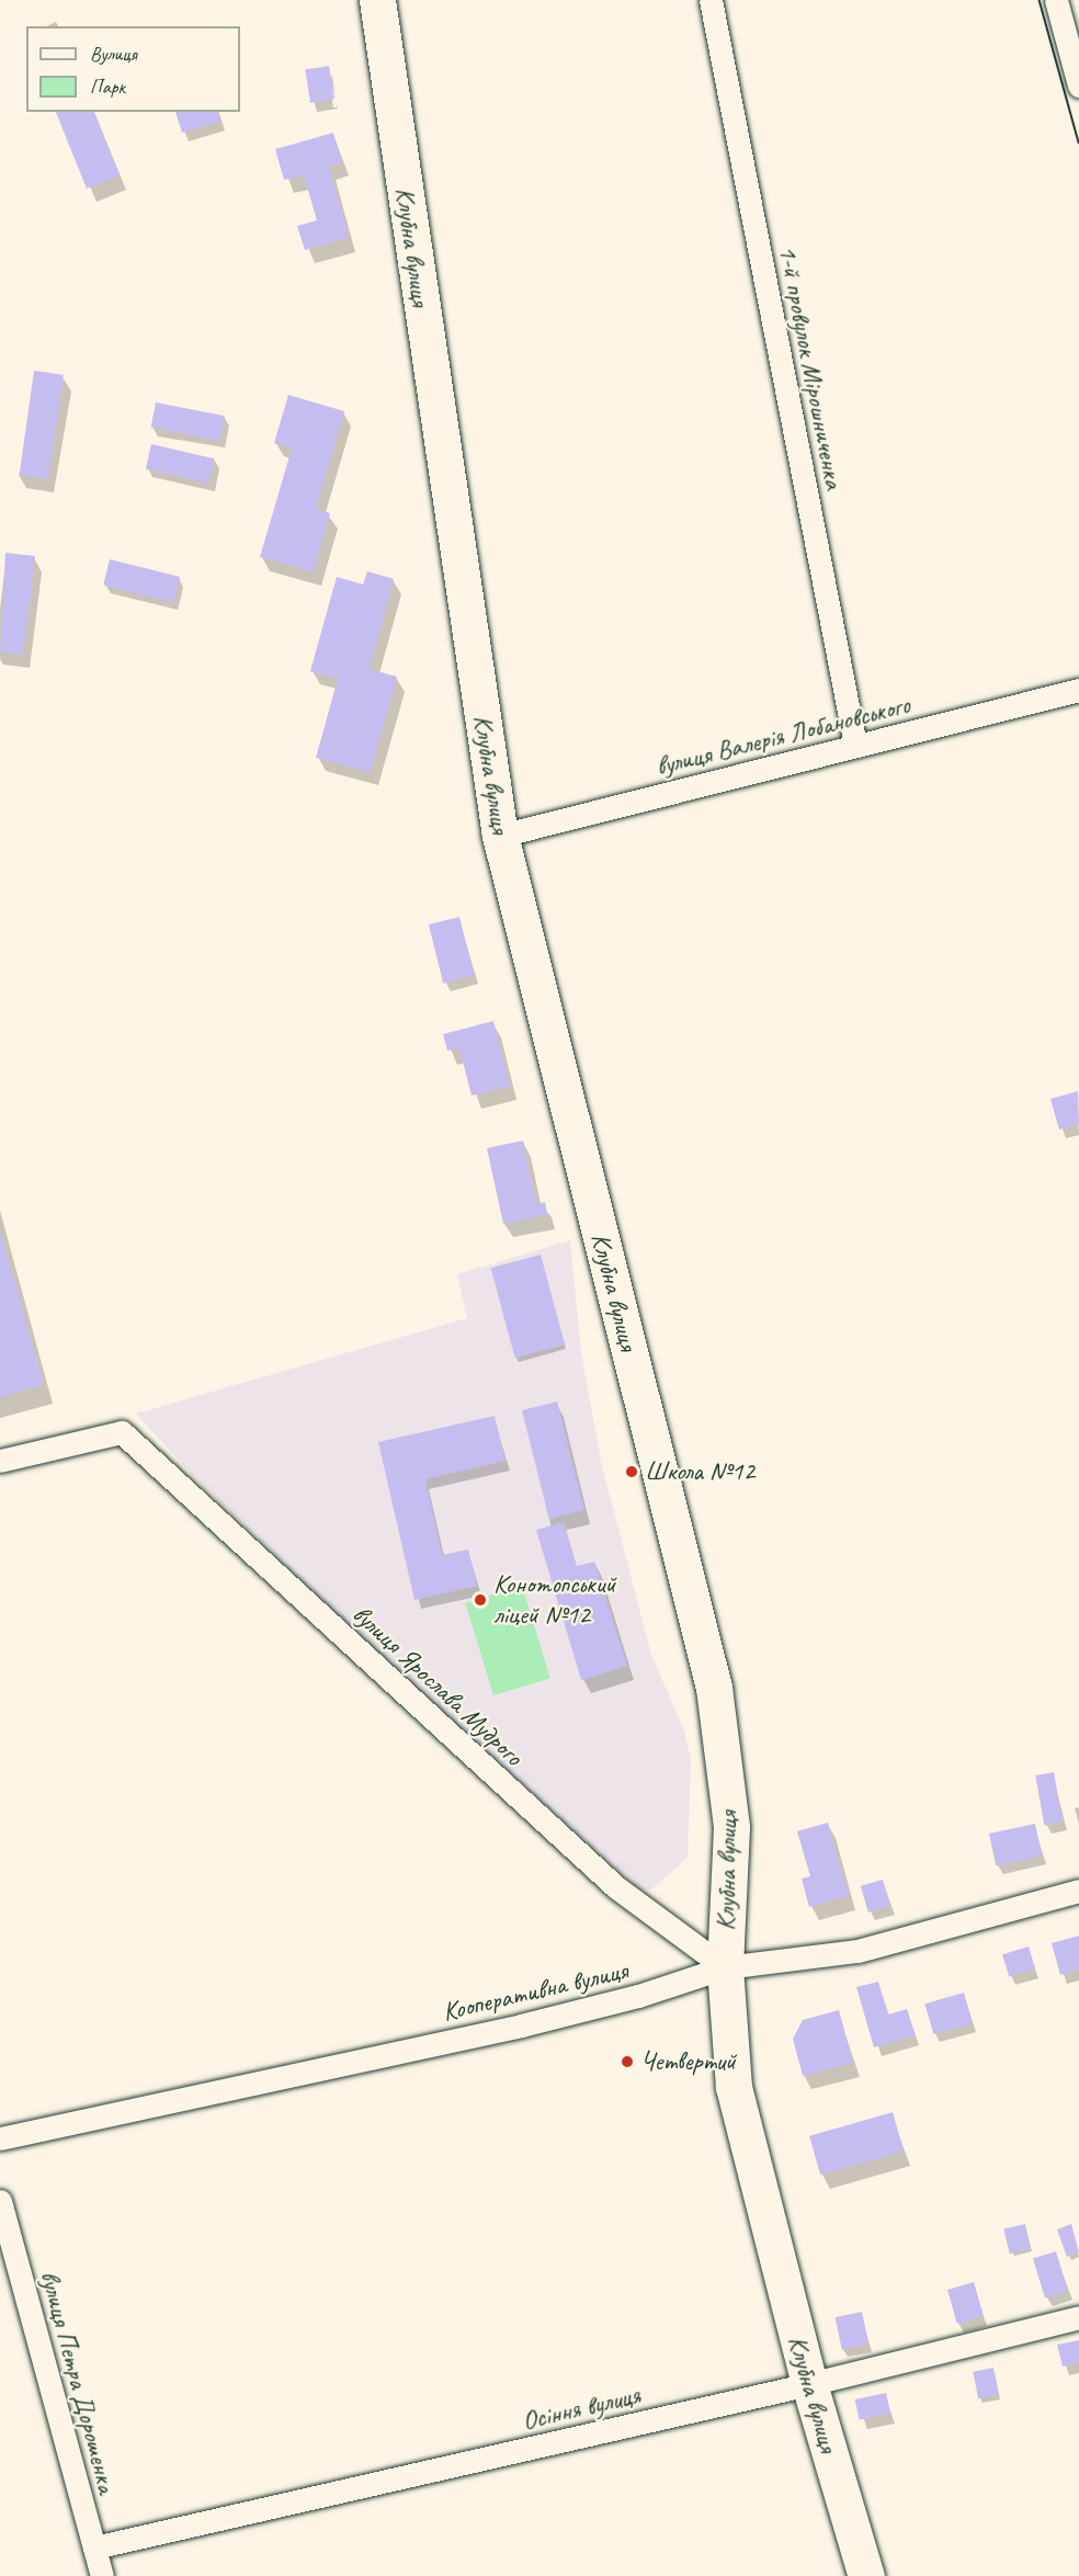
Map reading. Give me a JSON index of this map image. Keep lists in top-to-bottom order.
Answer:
{
  "streets": {
    "main road": ["Клубна вулиця"],
    "street": [
      "1-й провулок Мірошниченка",
      "вулиця Валерія Лобановського",
      "вулиця Ярослава Мудрого",
      "Кооперативна вулиця",
      "вулиця Петра Дорошенка",
      "Осіння вулиця"
    ]
  },
  "crossings": [
    ["Клубна вулиця", "вулиця Валерія Лобановського"],
    ["Клубна вулиця", "вулиця Ярослава Мудрого"],
    ["Клубна вулиця", "Кооперативна вулиця"],
    ["Клубна вулиця", "Осіння вулиця"],
    ["1-й провулок Мірошниченка", "вулиця Валерія Лобановського"],
    ["вулиця Ярослава Мудрого", "Кооперативна вулиця"],
    ["вулиця Петра Дорошенка", "Осіння вулиця"]
  ],
  "places": ["Школа №12", "Конотопський ліцей №12", "Четвертий"],
  "legend": ["Вулиця", "Парк"]
}
